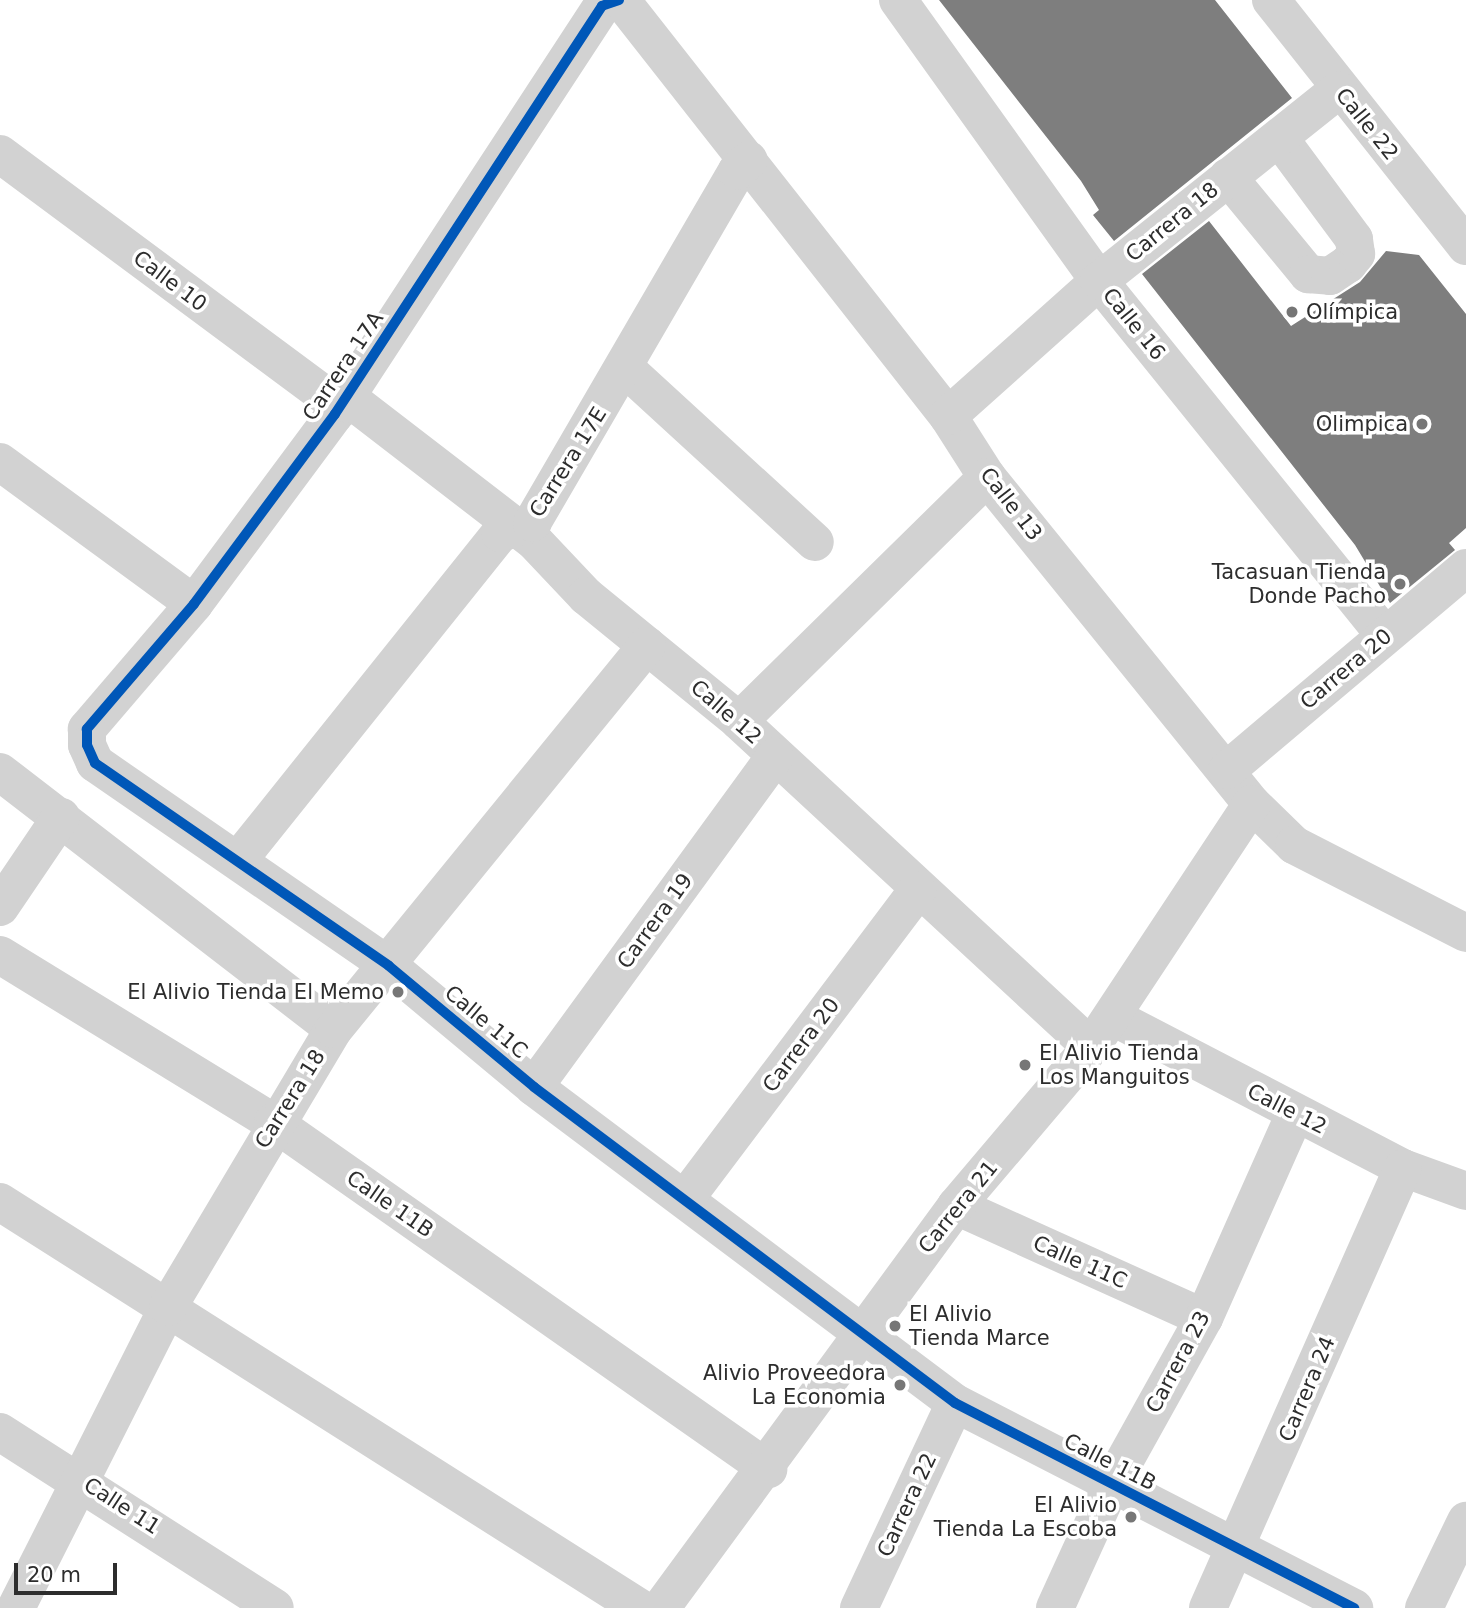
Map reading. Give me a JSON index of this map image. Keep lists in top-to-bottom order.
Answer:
{
  "streets": {
    "street": [
      "Calle 22",
      "Carrera 18",
      "Calle 10",
      "Calle 16",
      "Carrera 17A",
      "Carrera 17E",
      "Calle 13",
      "Carrera 20",
      "Calle 12",
      "Carrera 19",
      "Calle 11C",
      "Calle 11B",
      "Carrera 21",
      "Carrera 23",
      "Carrera 24",
      "Carrera 22",
      "Calle 11"
    ]
  },
  "crossings": [
    ["Calle 22", "Carrera 18"],
    ["Carrera 18", "Calle 16"],
    ["Carrera 18", "Calle 13"],
    ["Carrera 18", "Calle 12"],
    ["Carrera 18", "Calle 11C"],
    ["Carrera 18", "Calle 11B"],
    ["Carrera 18", "Calle 11"],
    ["Calle 10", "Carrera 17A"],
    ["Calle 10", "Calle 12"],
    ["Calle 16", "Carrera 20"],
    ["Carrera 17A", "Calle 13"],
    ["Carrera 17A", "Calle 12"],
    ["Carrera 17A", "Calle 11C"],
    ["Carrera 17E", "Calle 13"],
    ["Carrera 17E", "Calle 12"],
    ["Carrera 17E", "Calle 11C"],
    ["Calle 13", "Carrera 20"],
    ["Calle 13", "Carrera 21"],
    ["Carrera 20", "Calle 12"],
    ["Carrera 20", "Calle 11C"],
    ["Calle 12", "Carrera 19"],
    ["Calle 12", "Carrera 21"],
    ["Calle 12", "Carrera 23"],
    ["Calle 12", "Carrera 24"],
    ["Carrera 19", "Calle 11C"],
    ["Calle 11C", "Calle 11B"],
    ["Calle 11C", "Carrera 21"],
    ["Calle 11C", "Carrera 23"],
    ["Calle 11B", "Carrera 21"],
    ["Calle 11B", "Carrera 23"],
    ["Calle 11B", "Carrera 24"],
    ["Calle 11B", "Carrera 22"]
  ],
  "places": [
    "Olímpica",
    "Olimpica",
    "Tacasuan Tienda Donde Pacho",
    "El Alivio Tienda El Memo",
    "El Alivio Tienda Los Manguitos",
    "El Alivio Tienda Marce",
    "Alivio Proveedora La Economia",
    "El Alivio Tienda La Escoba"
  ],
  "scale_bar": "20 m"
}
